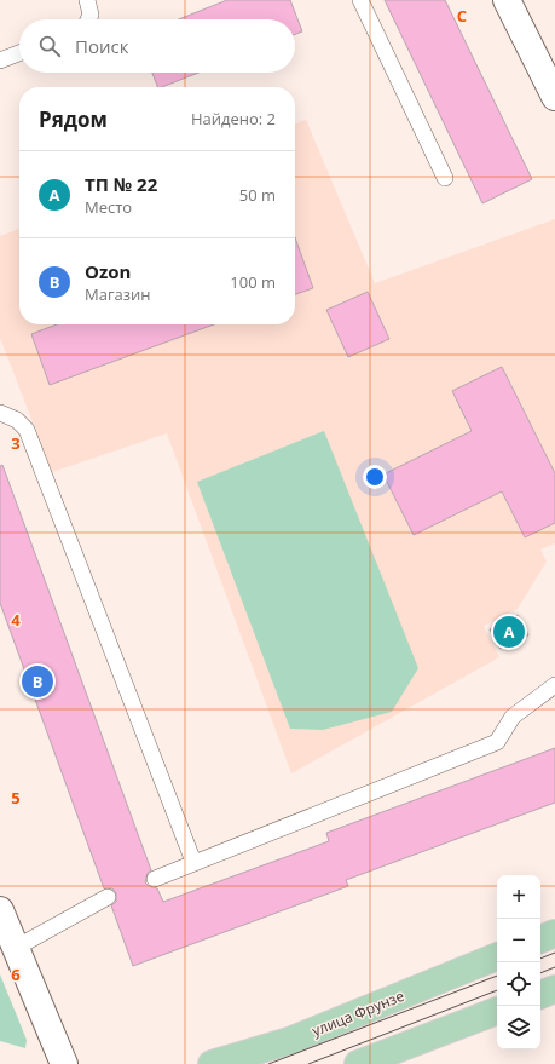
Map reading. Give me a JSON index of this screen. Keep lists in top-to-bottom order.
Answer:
{
  "streets": {
    "main road": ["улица Фрунзе"]
  },
  "page": {
    "search": "Поиск",
    "heading": ["Рядом", "Найдено: 2"],
    "list": [
      {
        "mark": "A",
        "name": "ТП № 22",
        "note": "Место",
        "value": "50 m"
      },
      {
        "mark": "B",
        "name": "Ozon",
        "note": "Магазин",
        "value": "100 m"
      }
    ],
    "pins": ["A", "B"],
    "map_buttons": ["+", "−"]
  },
  "grid": {
    "columns": ["C"],
    "rows": [
      "3",
      "4",
      "5",
      "6"
    ]
  }
}
